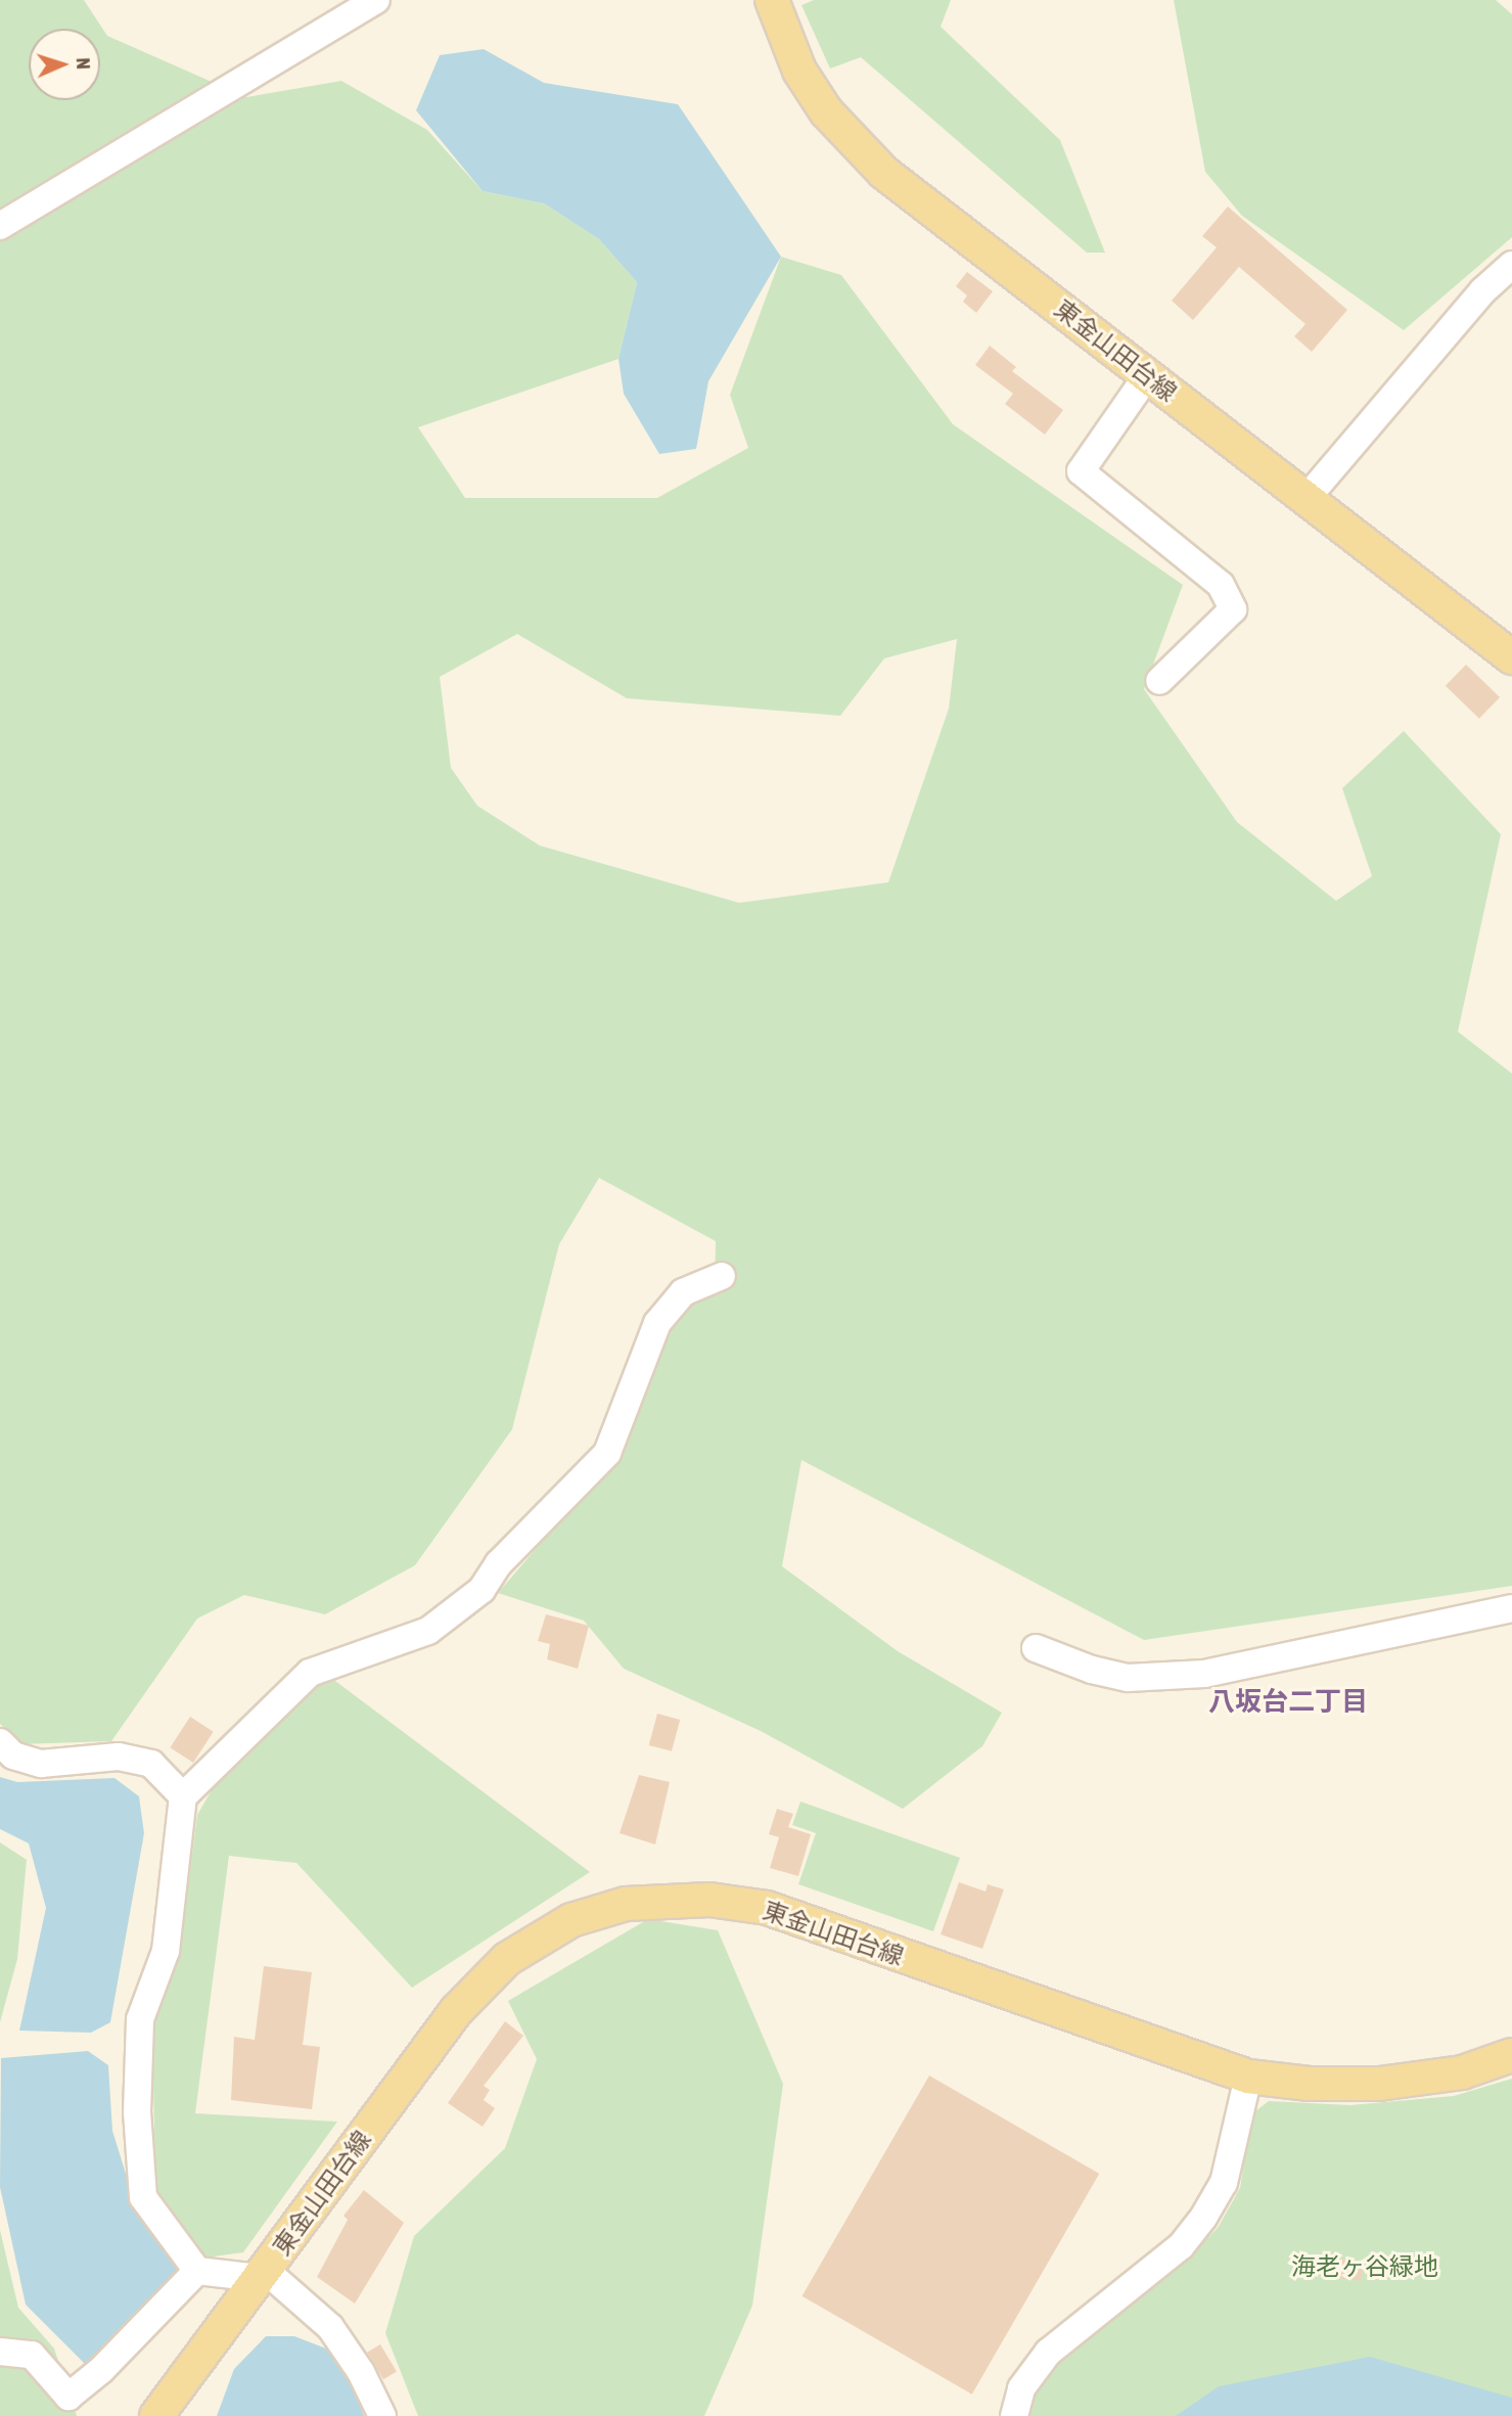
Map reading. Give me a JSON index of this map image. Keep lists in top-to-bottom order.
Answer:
{
  "streets": {
    "main road": ["東金山田台線"]
  },
  "districts": ["八坂台二丁目"],
  "parks": ["海老ヶ谷緑地"],
  "north": "right"
}
